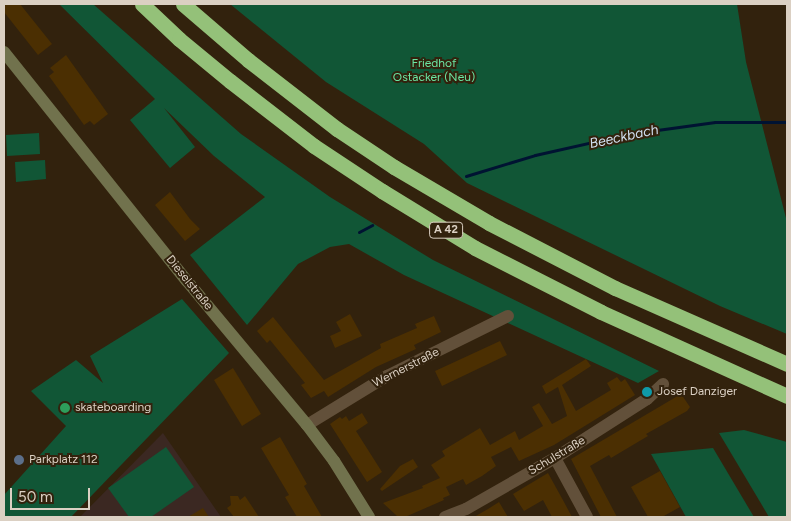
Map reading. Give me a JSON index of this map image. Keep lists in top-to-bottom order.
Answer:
{
  "streets": {
    "highway": ["A 42"],
    "street": ["Dieselstraße", "Wernerstraße", "Schulstraße"]
  },
  "crossings": [
    ["Dieselstraße", "Wernerstraße"]
  ],
  "water": ["Beeckbach"],
  "parks": ["Friedhof Ostacker (Neu)"],
  "places": ["Josef Danziger", "skateboarding", "Parkplatz 112"],
  "scale_bar": "50 m"
}
